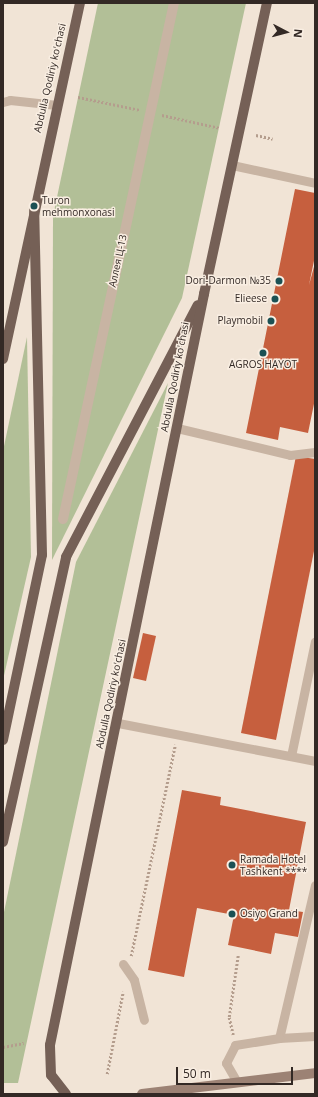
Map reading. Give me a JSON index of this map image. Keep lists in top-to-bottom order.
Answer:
{
  "streets": {
    "main road": ["Abdulla Qodiriy ko'chasi"],
    "street": ["Аллея Ц-13"]
  },
  "places": [
    "Turon mehmonxonasi",
    "Dori-Darmon №35",
    "Elieese",
    "Playmobil",
    "AGROS HAYOT",
    "Ramada Hotel Tashkent ****",
    "Osiyo Grand"
  ],
  "scale_bar": "50 m",
  "north": "right"
}
